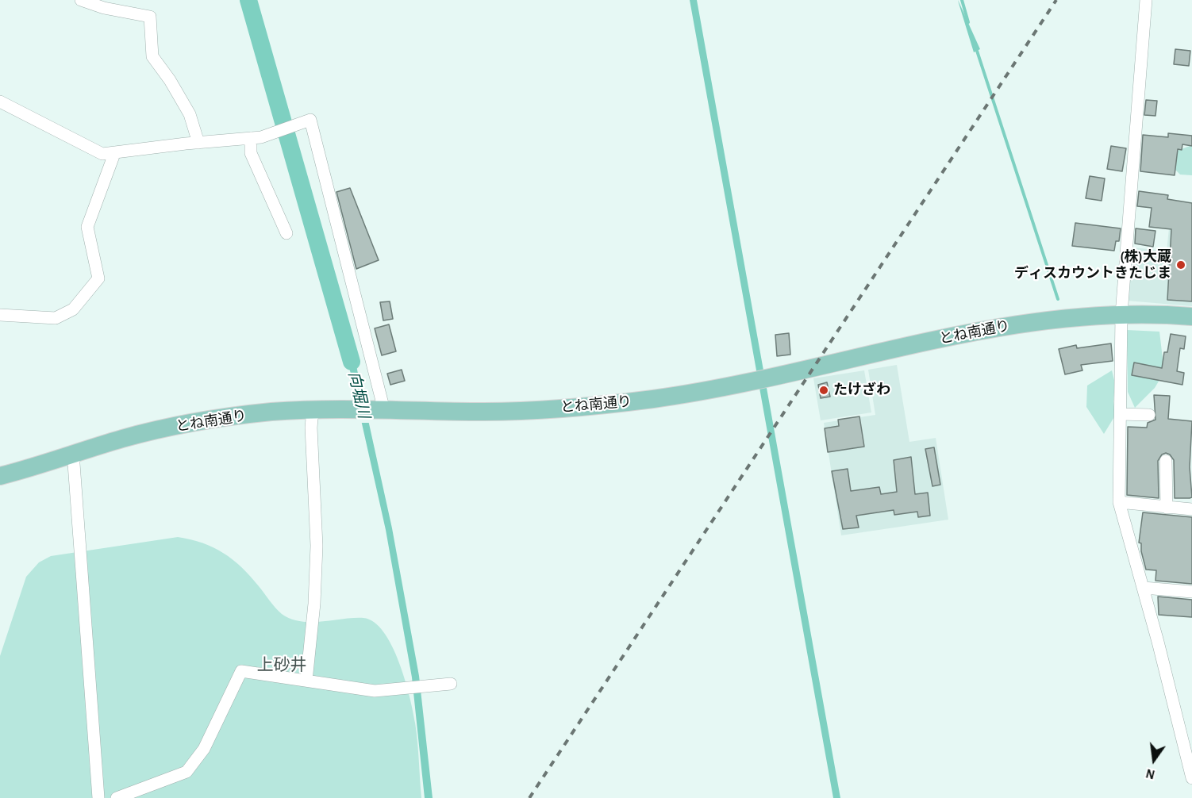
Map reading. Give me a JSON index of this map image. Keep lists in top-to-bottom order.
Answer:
{
  "streets": {
    "main road": ["とね南通り"]
  },
  "districts": ["上砂井"],
  "water": ["向堀川"],
  "places": ["(株)大蔵 ディスカウントきたじま", "たけざわ"],
  "north": "bottom"
}
